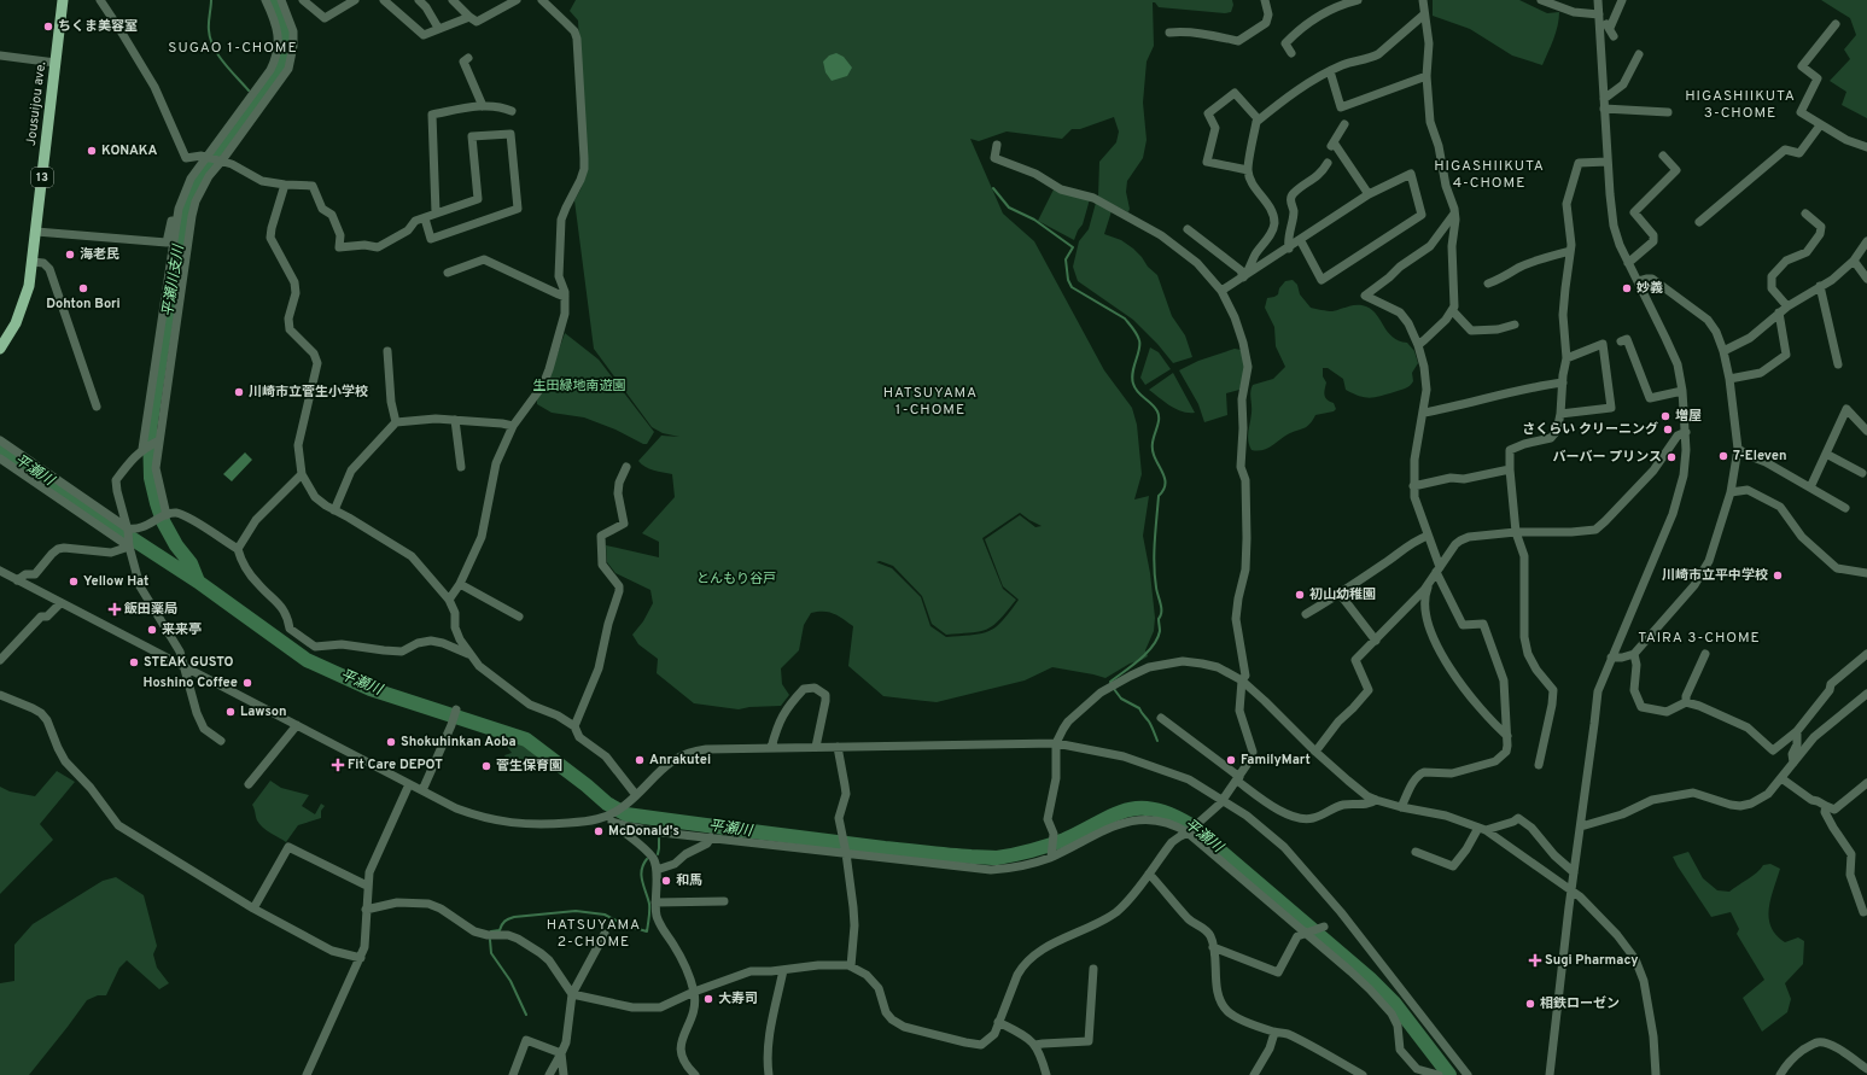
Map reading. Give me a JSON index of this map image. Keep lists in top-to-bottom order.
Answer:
{
  "streets": {
    "main road": ["Jousuijou ave.", "13"]
  },
  "districts": [
    "SUGAO 1-CHOME",
    "HIGASHIIKUTA 3-CHOME",
    "HIGASHIIKUTA 4-CHOME",
    "HATSUYAMA 1-CHOME",
    "TAIRA 3-CHOME",
    "HATSUYAMA 2-CHOME"
  ],
  "water": ["平瀬川支川", "平瀬川"],
  "parks": ["生田緑地南遊園", "とんもり谷戸"],
  "places": {
    "other": [
      "ちくま美容室",
      "KONAKA",
      "海老民",
      "Dohton Bori",
      "妙義",
      "川崎市立菅生小学校",
      "増屋",
      "さくらい クリーニング",
      "7-Eleven",
      "バーバー プリンス",
      "川崎市立平中学校",
      "Yellow Hat",
      "初山幼稚園",
      "来来亭",
      "STEAK GUSTO",
      "Hoshino Coffee",
      "Lawson",
      "Shokuhinkan Aoba",
      "Anrakutei",
      "FamilyMart",
      "菅生保育園",
      "McDonald's",
      "和馬",
      "大寿司",
      "相鉄ローゼン"
    ],
    "health": ["飯田薬局", "Fit Care DEPOT", "Sugi Pharmacy"]
  }
}
